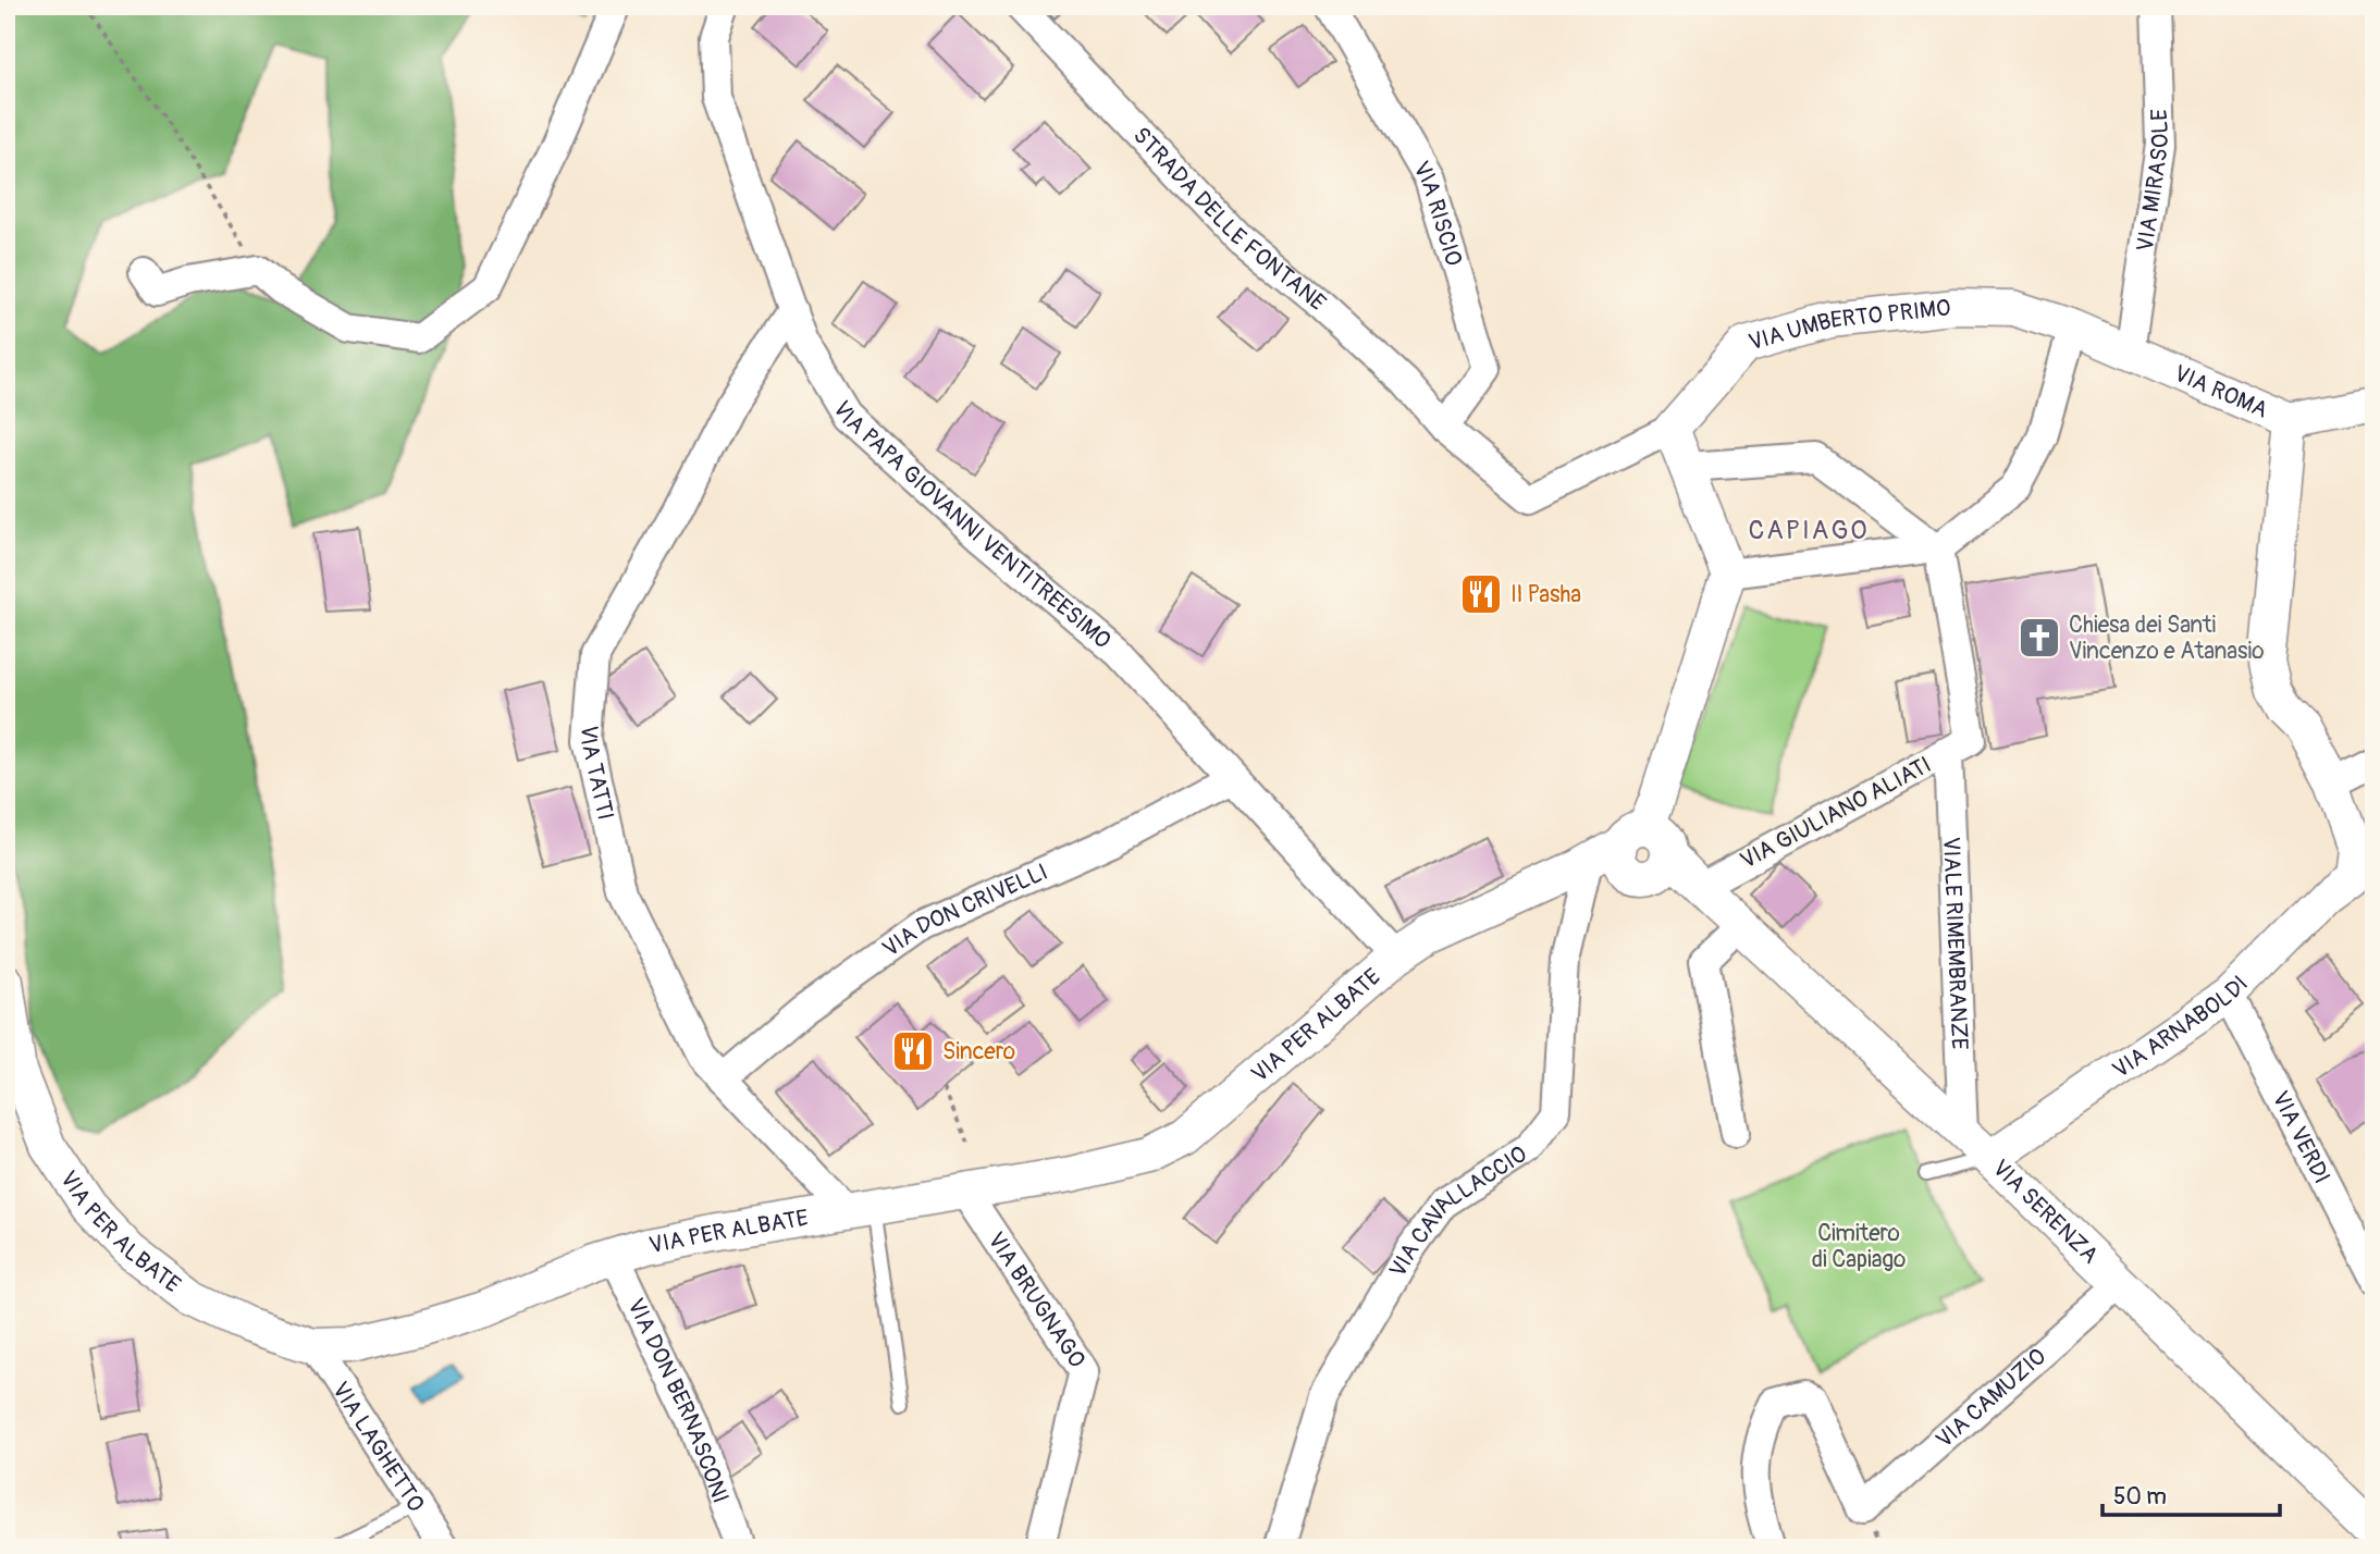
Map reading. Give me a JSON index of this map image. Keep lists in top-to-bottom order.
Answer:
{
  "streets": {
    "street": [
      "VIA MIRASOLE",
      "VIA RISCIO",
      "STRADA DELLE FONTANE",
      "VIA UMBERTO PRIMO",
      "VIA ROMA",
      "VIA PAPA GIOVANNI VENTITREESIMO",
      "VIA TATTI",
      "VIA GIULIANO ALIATI",
      "VIA DON CRIVELLI",
      "VIALE RIMEMBRANZE",
      "VIA PER ALBATE",
      "VIA ARNABOLDI",
      "VIA VERDI",
      "VIA SERENZA",
      "VIA CAVALLACCIO",
      "VIA BRUGNAGO",
      "VIA CAMUZIO",
      "VIA DON BERNASCONI",
      "VIA LAGHETTO"
    ]
  },
  "crossings": [
    ["VIA MIRASOLE", "VIA ROMA"],
    ["VIA RISCIO", "STRADA DELLE FONTANE"],
    ["STRADA DELLE FONTANE", "VIA UMBERTO PRIMO"],
    ["VIA UMBERTO PRIMO", "VIA ROMA"],
    ["VIA PAPA GIOVANNI VENTITREESIMO", "VIA TATTI"],
    ["VIA PAPA GIOVANNI VENTITREESIMO", "VIA DON CRIVELLI"],
    ["VIA PAPA GIOVANNI VENTITREESIMO", "VIA PER ALBATE"],
    ["VIA TATTI", "VIA DON CRIVELLI"],
    ["VIA TATTI", "VIA PER ALBATE"],
    ["VIA GIULIANO ALIATI", "VIALE RIMEMBRANZE"],
    ["VIA GIULIANO ALIATI", "VIA SERENZA"],
    ["VIALE RIMEMBRANZE", "VIA SERENZA"],
    ["VIA PER ALBATE", "VIA SERENZA"],
    ["VIA PER ALBATE", "VIA CAVALLACCIO"],
    ["VIA PER ALBATE", "VIA BRUGNAGO"],
    ["VIA PER ALBATE", "VIA DON BERNASCONI"],
    ["VIA PER ALBATE", "VIA LAGHETTO"],
    ["VIA ARNABOLDI", "VIA VERDI"],
    ["VIA ARNABOLDI", "VIA SERENZA"],
    ["VIA SERENZA", "VIA CAMUZIO"]
  ],
  "districts": ["CAPIAGO"],
  "parks": ["Cimitero di Capiago"],
  "places": {
    "restaurant": ["Il Pasha", "Sincero"],
    "church": ["Chiesa dei Santi Vincenzo e Atanasio"]
  },
  "scale_bar": "50 m"
}
